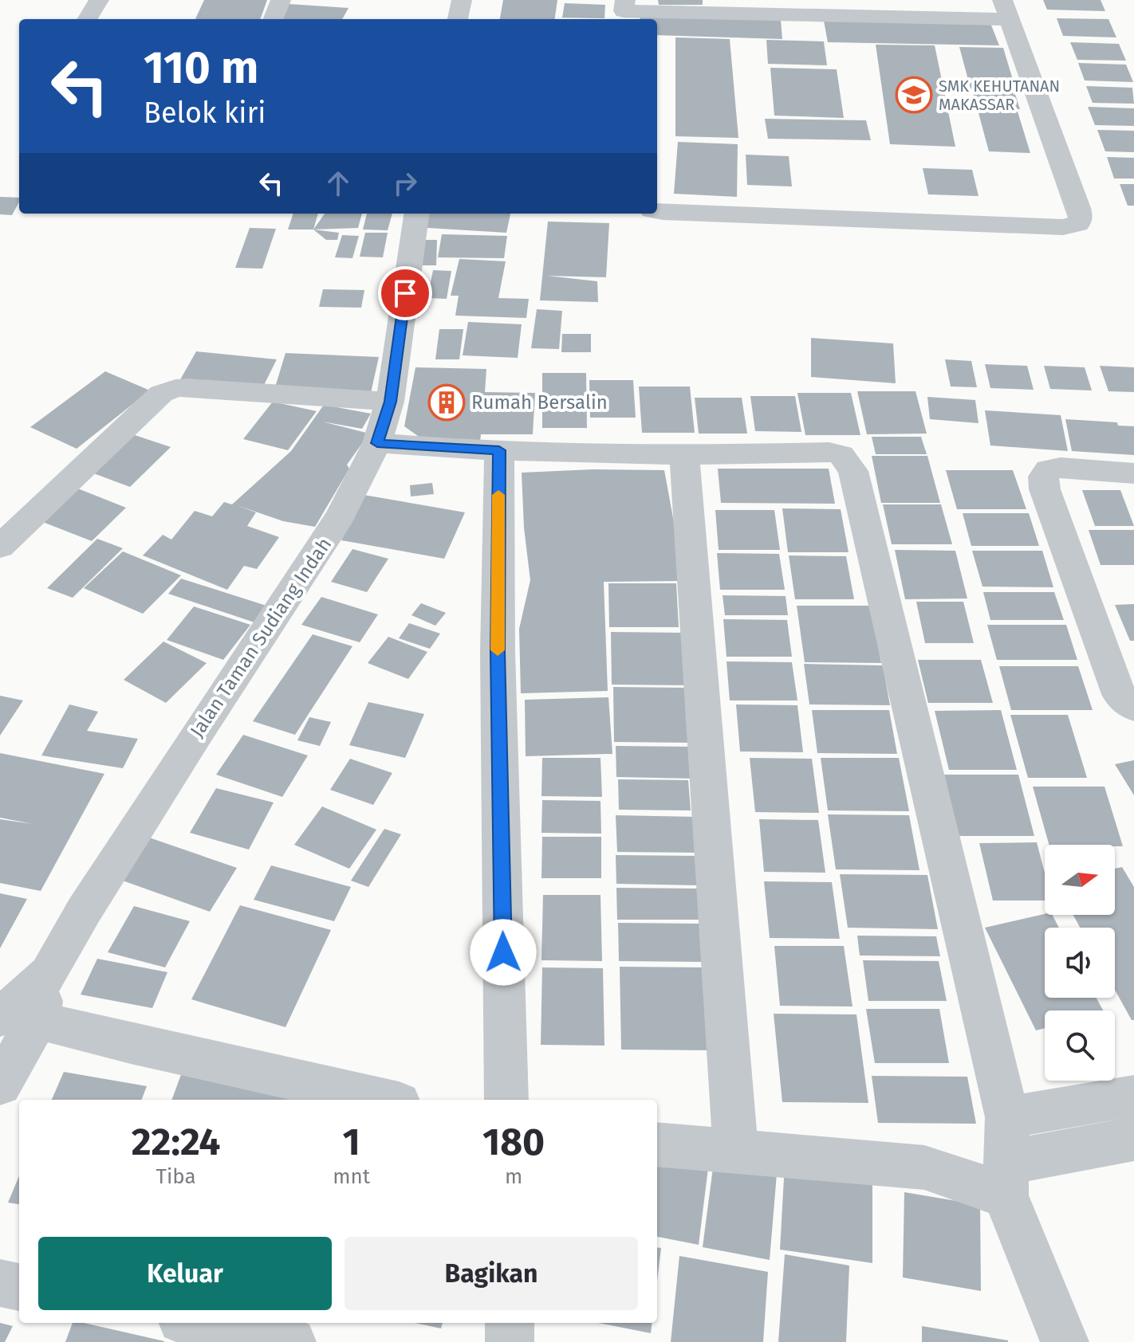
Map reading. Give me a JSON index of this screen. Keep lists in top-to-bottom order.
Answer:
{
  "streets": {
    "street": ["Jalan Taman Sudiang Indah"]
  },
  "places": {
    "school or university": ["SMK KEHUTANAN MAKASSAR"],
    "building": ["Rumah Bersalin"]
  },
  "north": "right",
  "page": {
    "turn": ["110 m", "Belok kiri"],
    "eta": [
      "22:24",
      "Tiba",
      "1",
      "mnt",
      "180",
      "m"
    ],
    "buttons": ["Keluar", "Bagikan"]
  }
}
